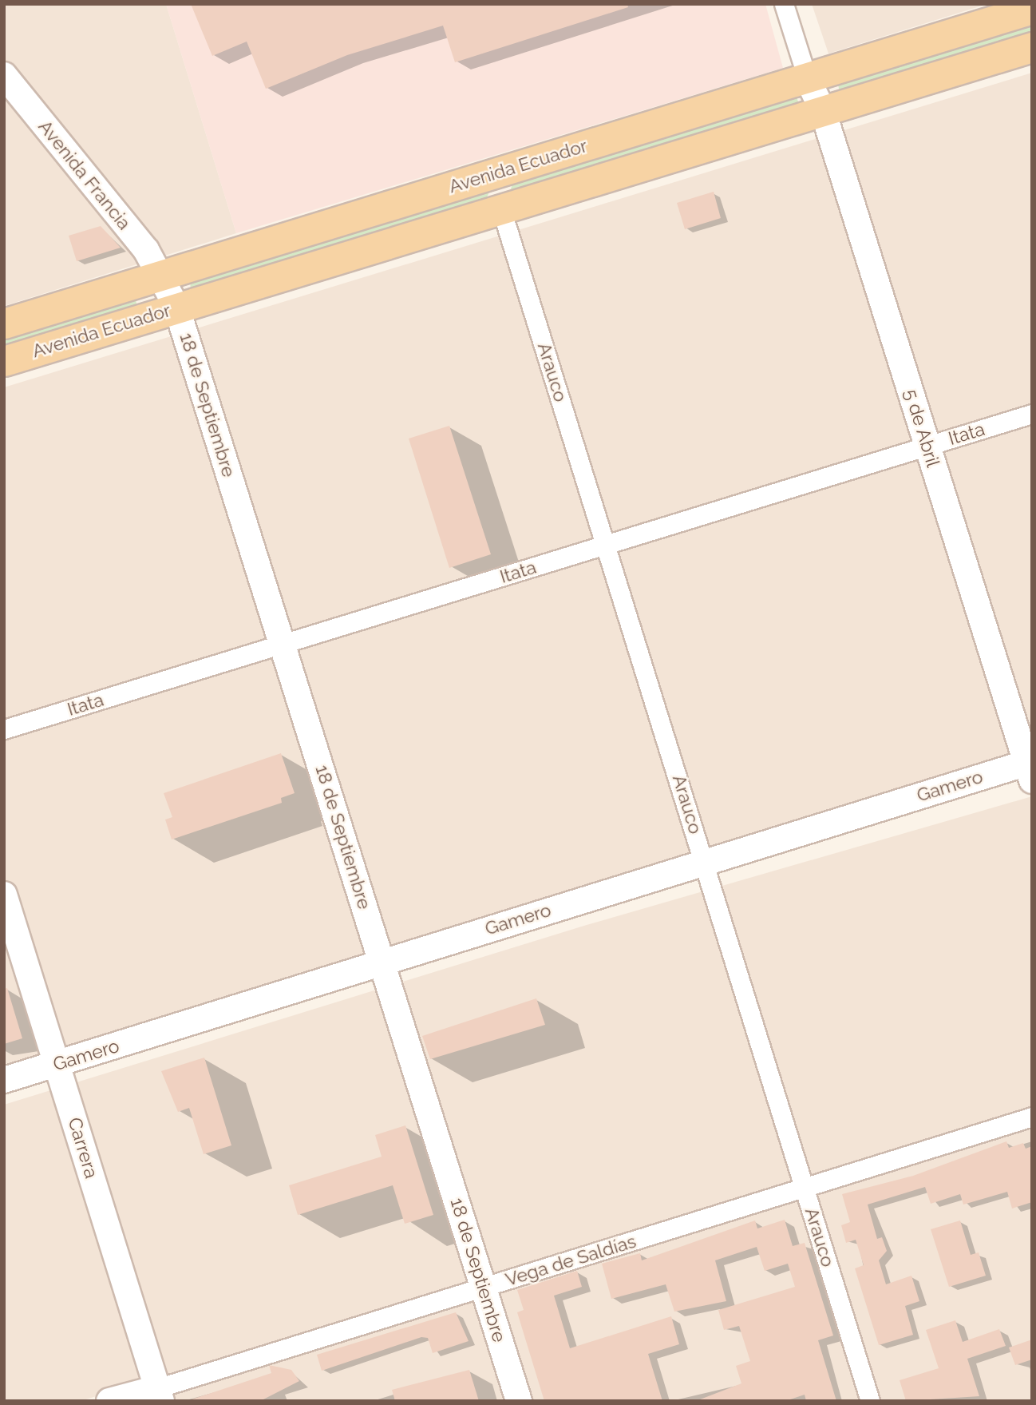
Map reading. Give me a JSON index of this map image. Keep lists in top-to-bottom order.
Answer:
{
  "streets": {
    "main road": ["Avenida Ecuador"],
    "street": [
      "Avenida Francia",
      "Arauco",
      "18 de Septiembre",
      "5 de Abril",
      "Itata",
      "Gamero",
      "Carrera",
      "Vega de Saldías"
    ]
  },
  "crossings": [
    ["Avenida Ecuador", "Avenida Francia"],
    ["Avenida Ecuador", "Arauco"],
    ["Avenida Ecuador", "18 de Septiembre"],
    ["Avenida Ecuador", "5 de Abril"],
    ["Avenida Francia", "18 de Septiembre"],
    ["Arauco", "Itata"],
    ["Arauco", "Gamero"],
    ["Arauco", "Vega de Saldías"],
    ["18 de Septiembre", "Itata"],
    ["18 de Septiembre", "Gamero"],
    ["18 de Septiembre", "Vega de Saldías"],
    ["5 de Abril", "Itata"],
    ["5 de Abril", "Gamero"],
    ["Gamero", "Carrera"],
    ["Carrera", "Vega de Saldías"]
  ]
}
